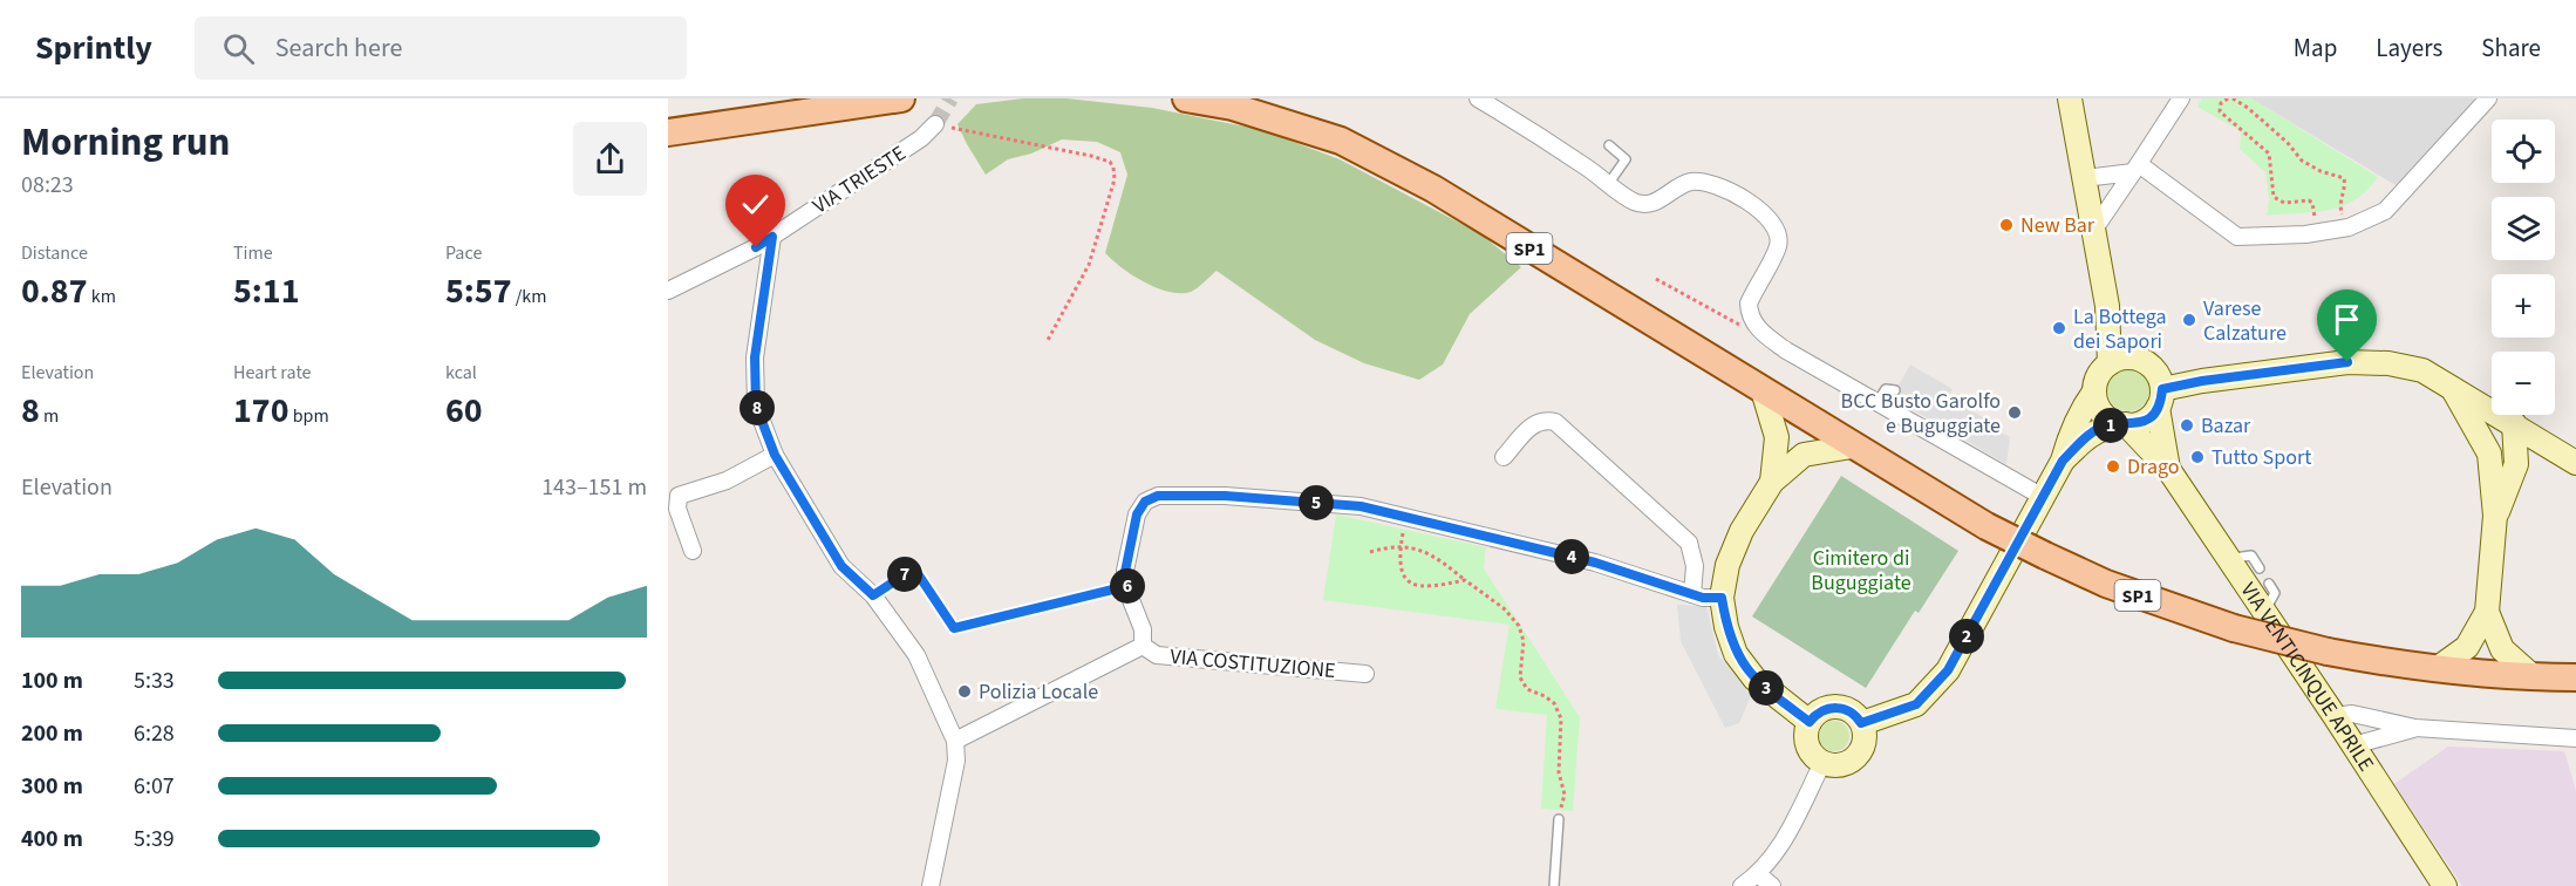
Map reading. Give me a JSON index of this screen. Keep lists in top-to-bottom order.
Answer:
{
  "streets": {
    "main road": ["SP1", "VIA VENTICINQUE APRILE"],
    "street": ["VIA TRIESTE", "VIA COSTITUZIONE"]
  },
  "parks": ["Cimitero di Buguggiate"],
  "places": [
    "New Bar",
    "Varese Calzature",
    "La Bottega dei Sapori",
    "BCC Busto Garolfo e Buguggiate",
    "Bazar",
    "Tutto Sport",
    "Drago",
    "Polizia Locale"
  ],
  "page": {
    "header": "Sprintly",
    "search": "Search here",
    "nav": ["Map", "Layers", "Share"],
    "heading": ["Morning run", "08:23"],
    "map_buttons": ["+", "−"],
    "stats": [
      ["Distance", "0.87 km"],
      ["Time", "5:11"],
      ["Pace", "5:57 /km"],
      ["Elevation", "8 m"],
      ["Heart rate", "170 bpm"],
      ["kcal", "60"]
    ],
    "pins": [
      "8",
      "1",
      "5",
      "4",
      "7",
      "6",
      "2",
      "3"
    ],
    "chart": ["Elevation", "143–151 m"],
    "list": [
      {
        "name": "100 m",
        "note": "5:33"
      },
      {
        "name": "200 m",
        "note": "6:28"
      },
      {
        "name": "300 m",
        "note": "6:07"
      },
      {
        "name": "400 m",
        "note": "5:39"
      }
    ]
  }
}
